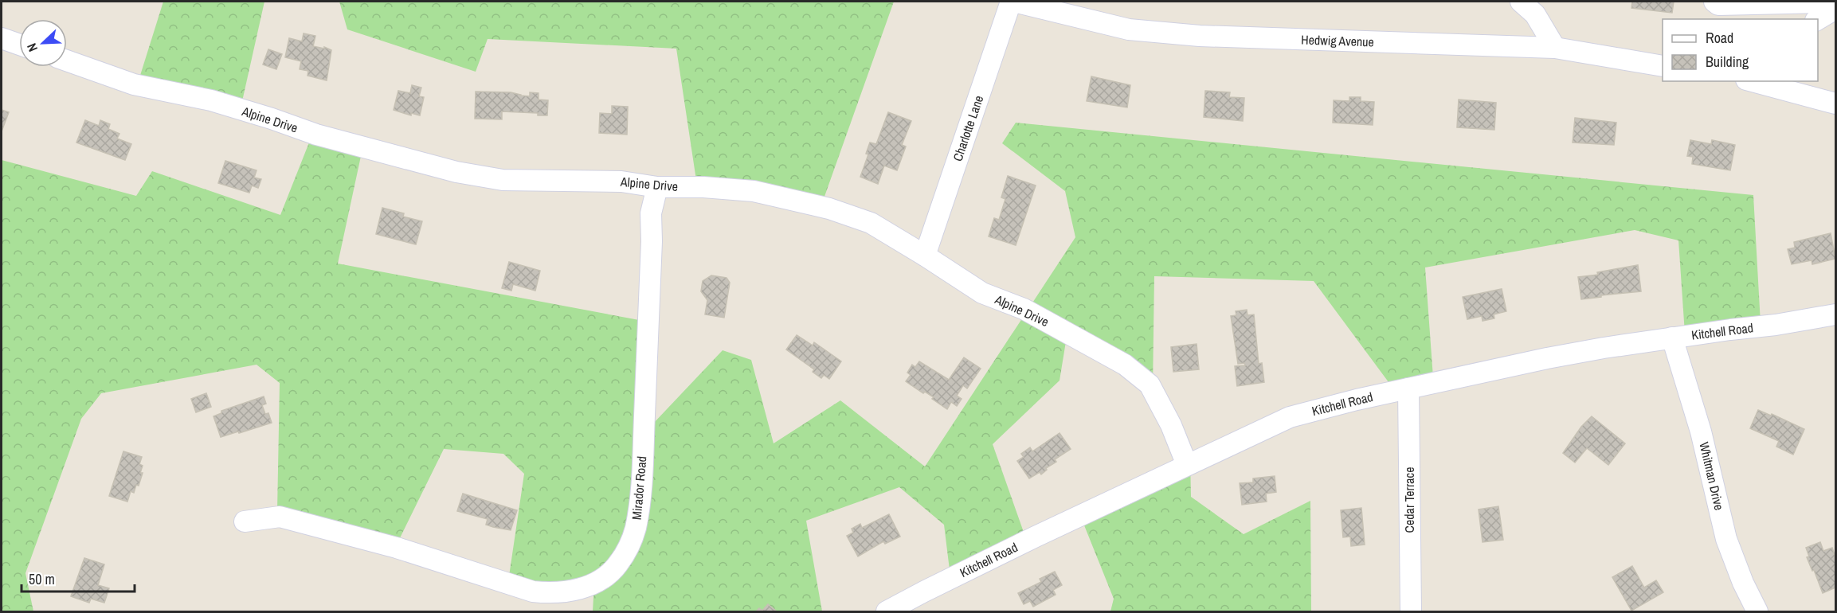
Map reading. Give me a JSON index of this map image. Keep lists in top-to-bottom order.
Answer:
{
  "streets": {
    "street": [
      "Hedwig Avenue",
      "Alpine Drive",
      "Charlotte Lane",
      "Kitchell Road",
      "Whitman Drive",
      "Mirador Road",
      "Cedar Terrace"
    ]
  },
  "crossings": [
    ["Hedwig Avenue", "Charlotte Lane"],
    ["Alpine Drive", "Charlotte Lane"],
    ["Alpine Drive", "Kitchell Road"],
    ["Alpine Drive", "Mirador Road"],
    ["Kitchell Road", "Whitman Drive"],
    ["Kitchell Road", "Cedar Terrace"]
  ],
  "legend": ["Road", "Building"],
  "scale_bar": "50 m",
  "north": "bottom left"
}
